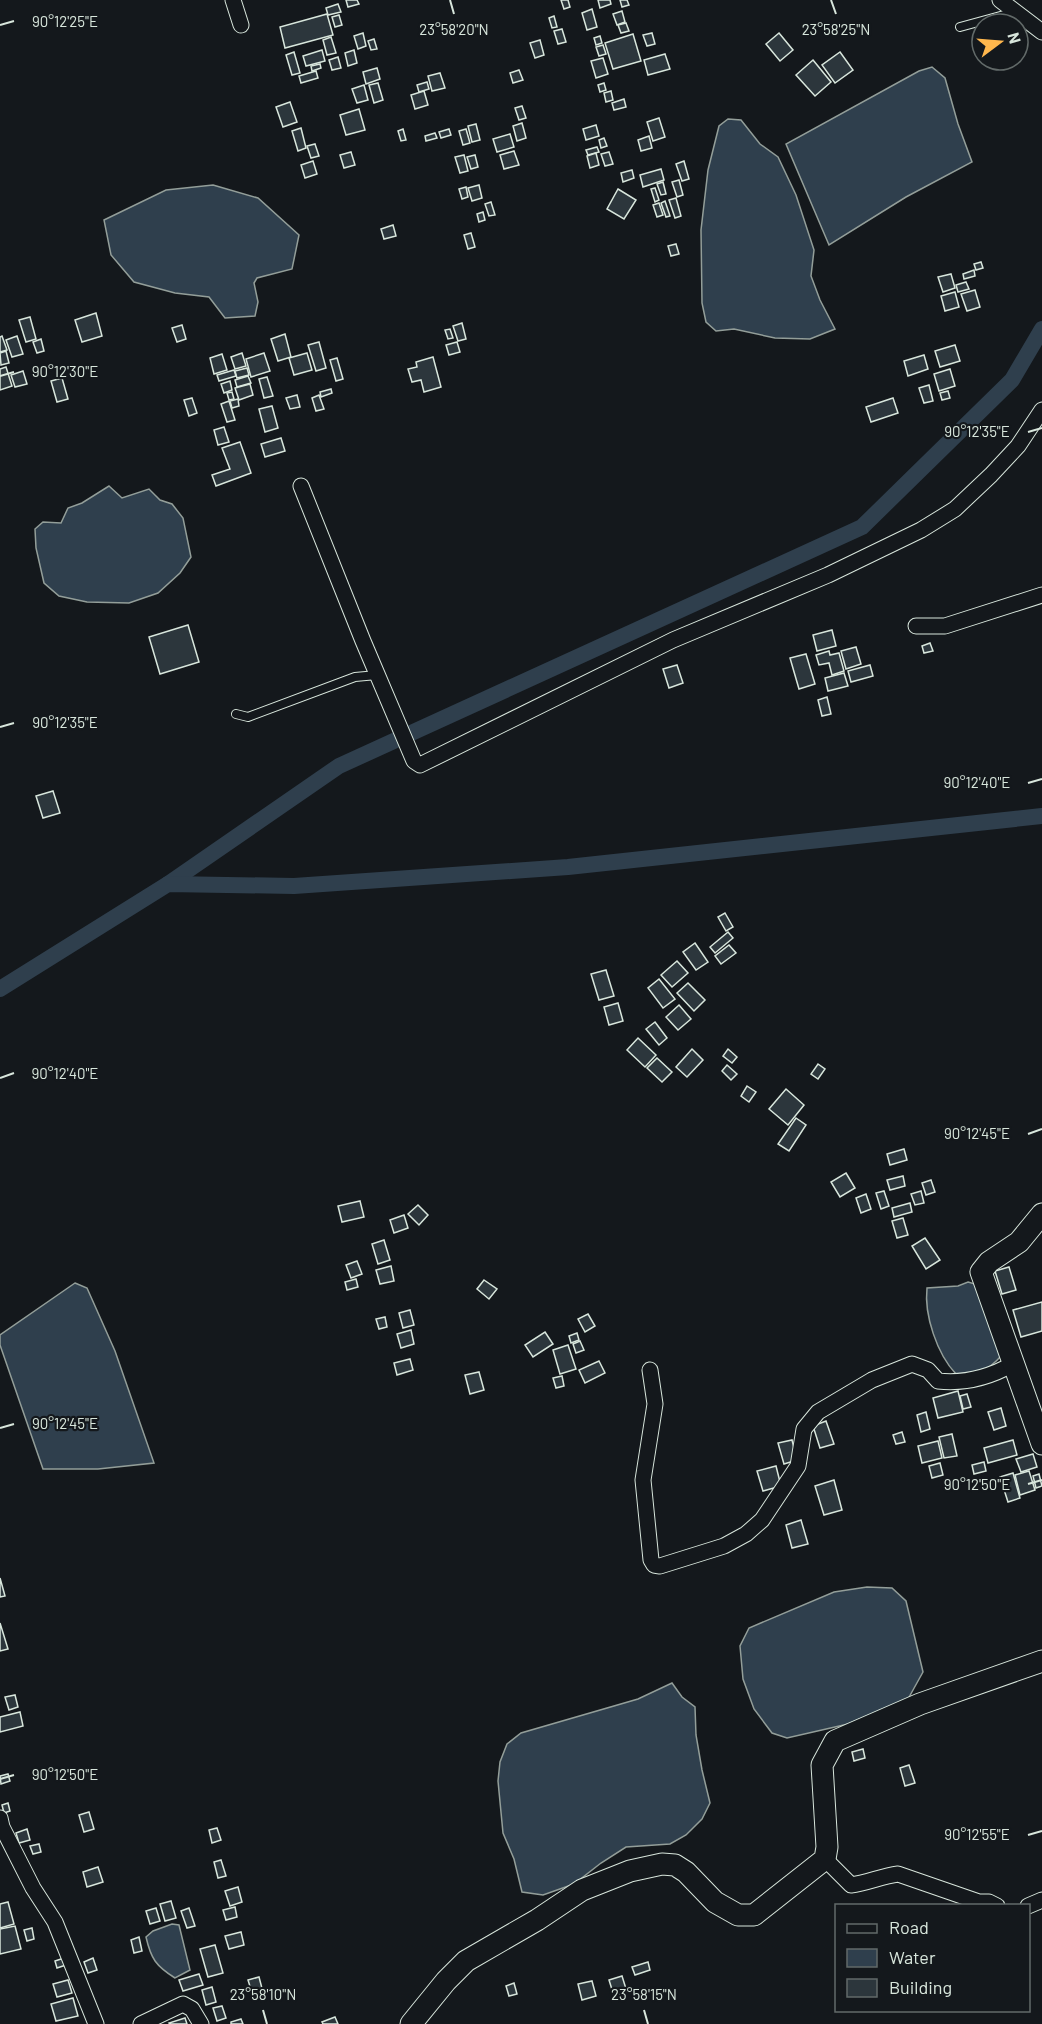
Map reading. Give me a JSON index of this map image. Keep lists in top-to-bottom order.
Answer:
{
  "legend": ["Road", "Water", "Building"],
  "north": "right",
  "coordinates": [
    "90°12'25\"E",
    "23°58'20\"N",
    "23°58'25\"N",
    "90°12'30\"E",
    "90°12'35\"E",
    "90°12'40\"E",
    "90°12'45\"E",
    "90°12'50\"E",
    "90°12'55\"E",
    "23°58'10\"N",
    "23°58'15\"N"
  ]
}
